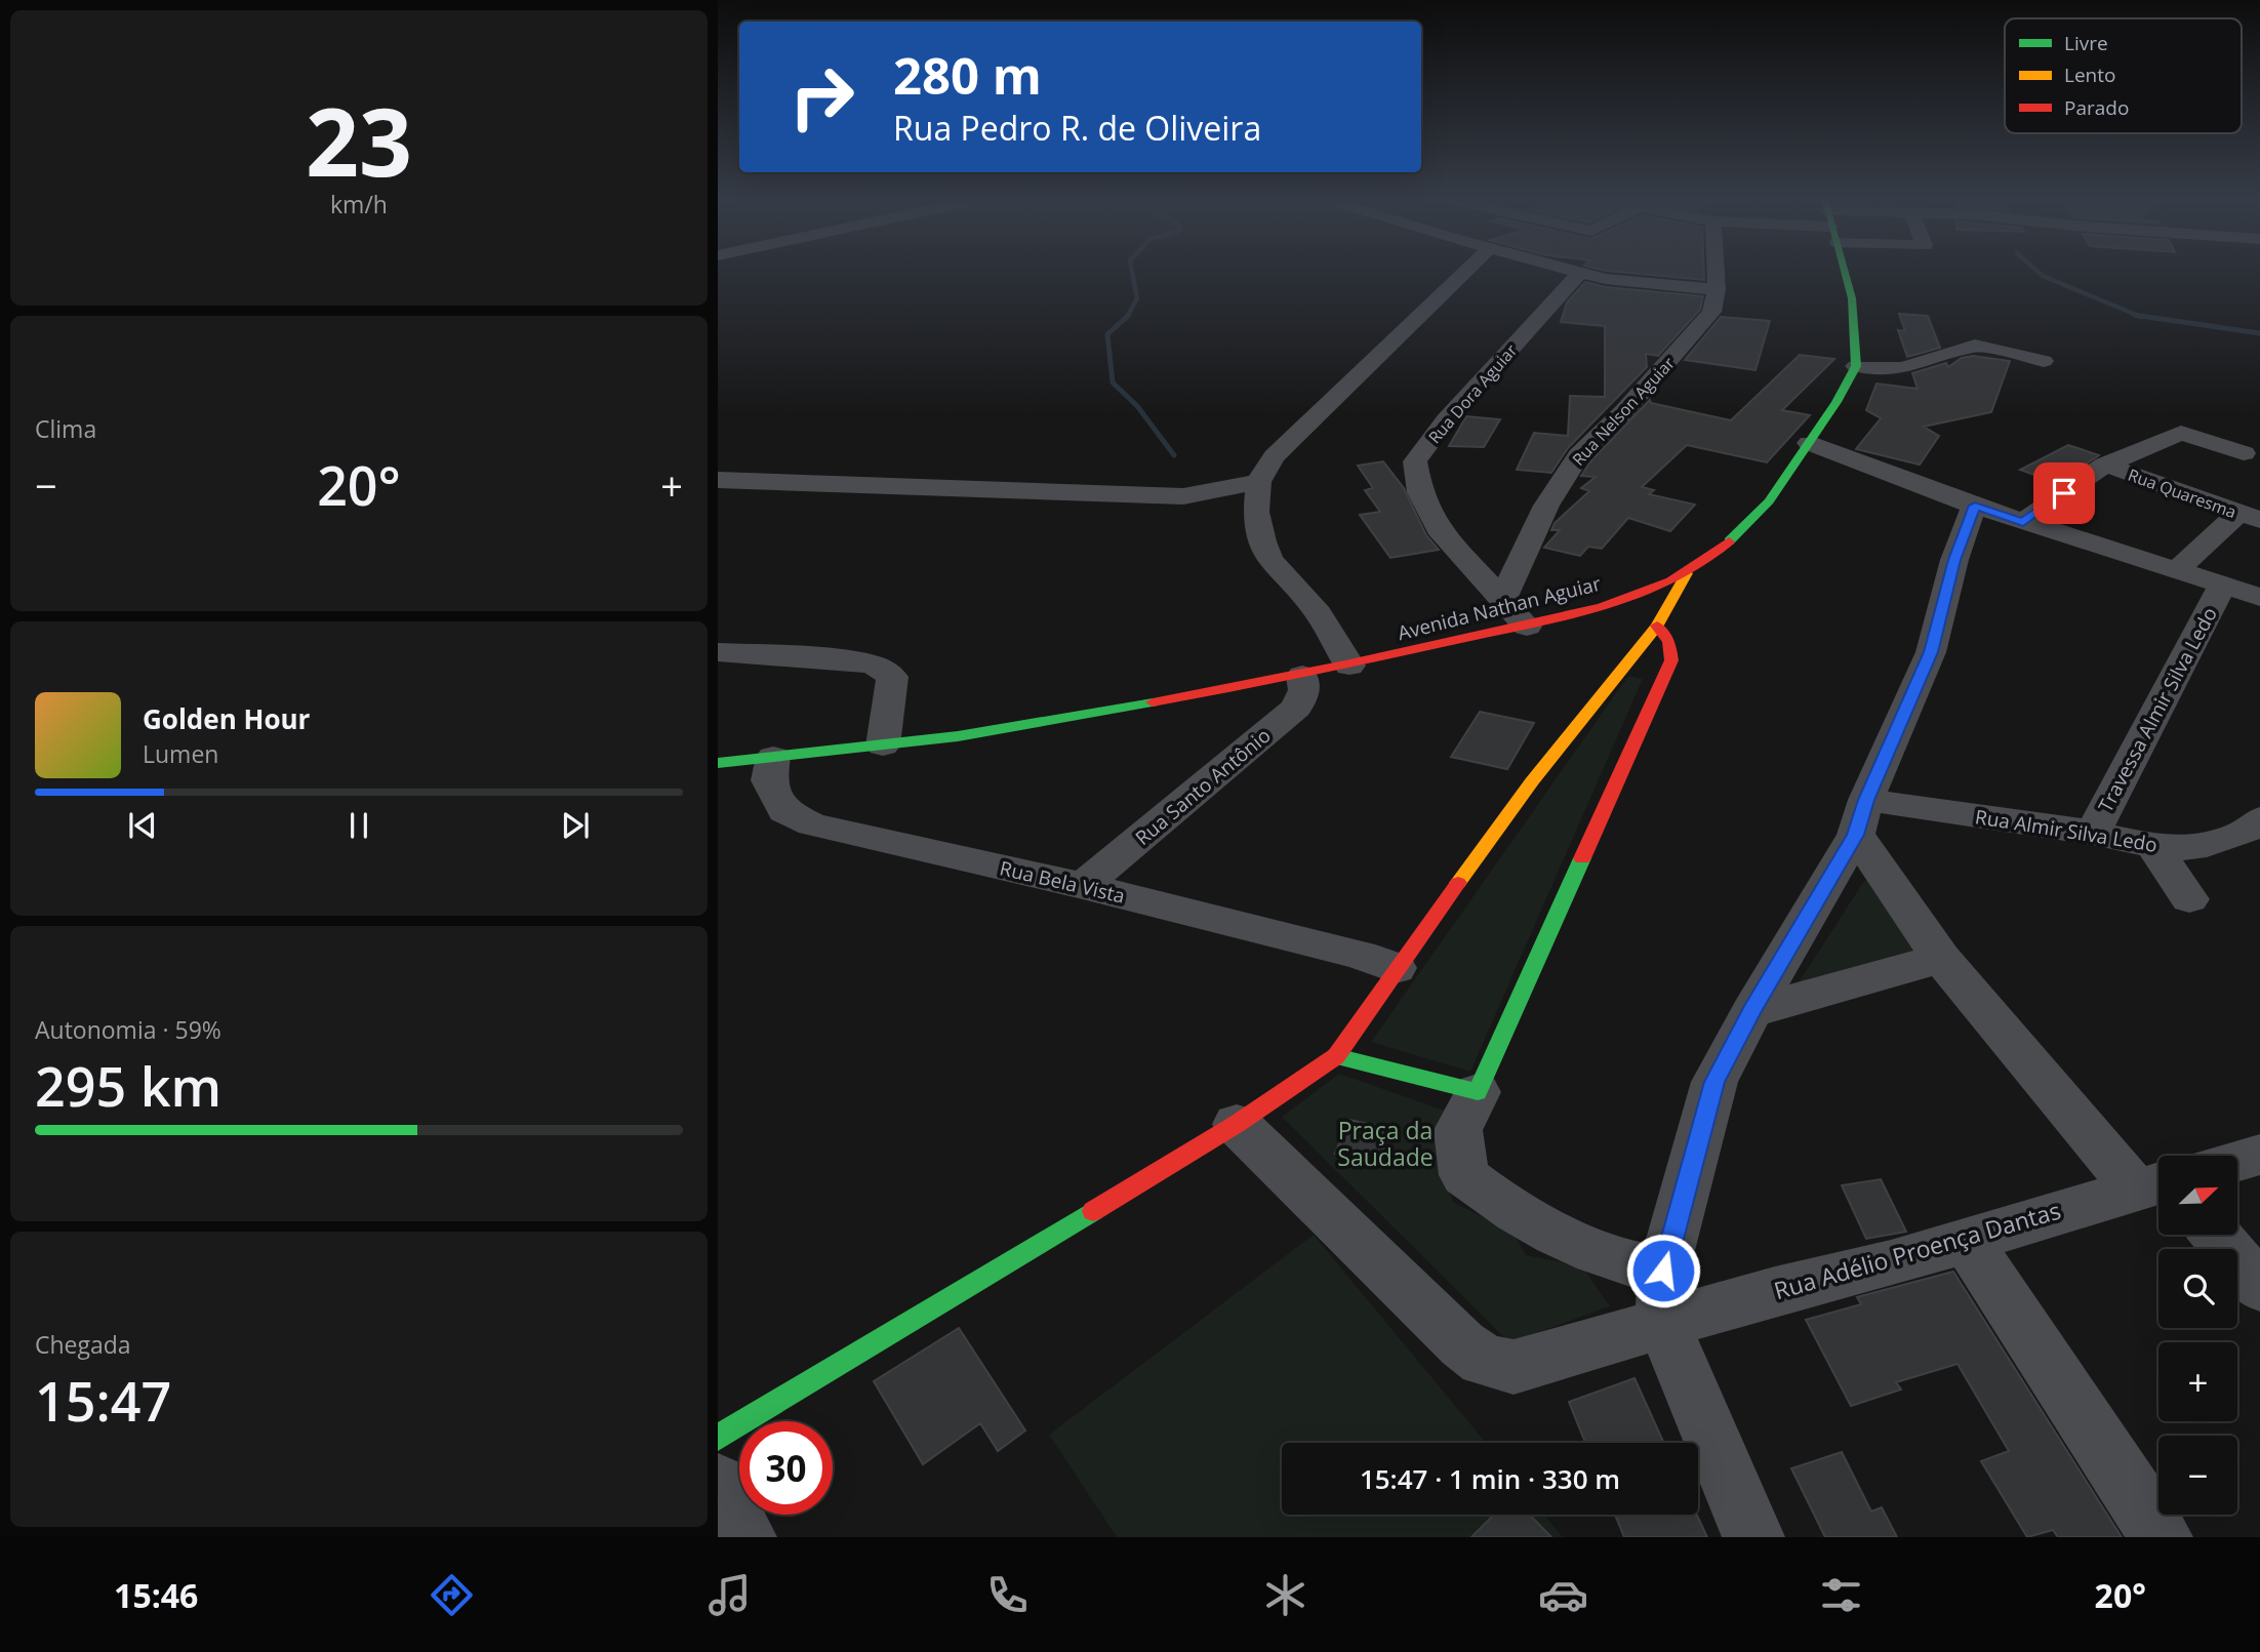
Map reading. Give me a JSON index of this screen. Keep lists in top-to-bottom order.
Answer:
{
  "streets": {
    "main road": ["Avenida Nathan Aguiar"],
    "street": [
      "Rua Dora Aguiar",
      "Rua Nelson Aguiar",
      "Rua Quaresma",
      "Travessa Almir Silva Ledo",
      "Rua Santo Antônio",
      "Rua Almir Silva Ledo",
      "Rua Bela Vista",
      "Rua Adélio Proença Dantas"
    ]
  },
  "crossings": [
    ["Rua Dora Aguiar", "Rua Nelson Aguiar"],
    ["Rua Dora Aguiar", "Avenida Nathan Aguiar"],
    ["Avenida Nathan Aguiar", "Rua Santo Antônio"],
    ["Avenida Nathan Aguiar", "Rua Bela Vista"],
    ["Travessa Almir Silva Ledo", "Rua Almir Silva Ledo"],
    ["Rua Santo Antônio", "Rua Bela Vista"]
  ],
  "parks": ["Praça da Saudade"],
  "legend": ["Livre", "Lento", "Parado"],
  "north": "top right",
  "page": {
    "tile": [
      ["23", "km/h"],
      "Clima",
      ["Autonomia · 59%", "295 km"],
      ["Chegada", "15:47"]
    ],
    "turn": ["280 m", "Rua Pedro R. de Oliveira"],
    "heat": ["−", "20°", "+"],
    "song": ["Golden Hour", "Lumen"],
    "map_buttons": ["+", "−"],
    "limit": "30",
    "trip": "15:47 · 1 min · 330 m",
    "tabs": ["15:46", "20°"]
  }
}
